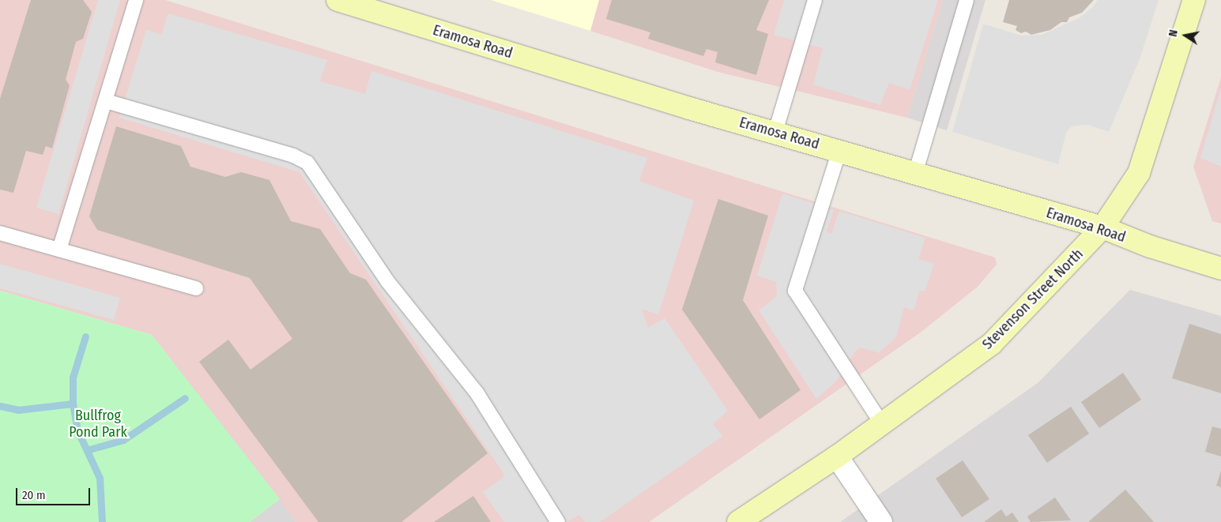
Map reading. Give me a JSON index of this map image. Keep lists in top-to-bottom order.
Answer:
{
  "streets": {
    "main road": ["Eramosa Road", "Stevenson Street North"]
  },
  "crossings": [
    ["Eramosa Road", "Stevenson Street North"]
  ],
  "parks": ["Bullfrog Pond Park"],
  "scale_bar": "20 m",
  "north": "left"
}
